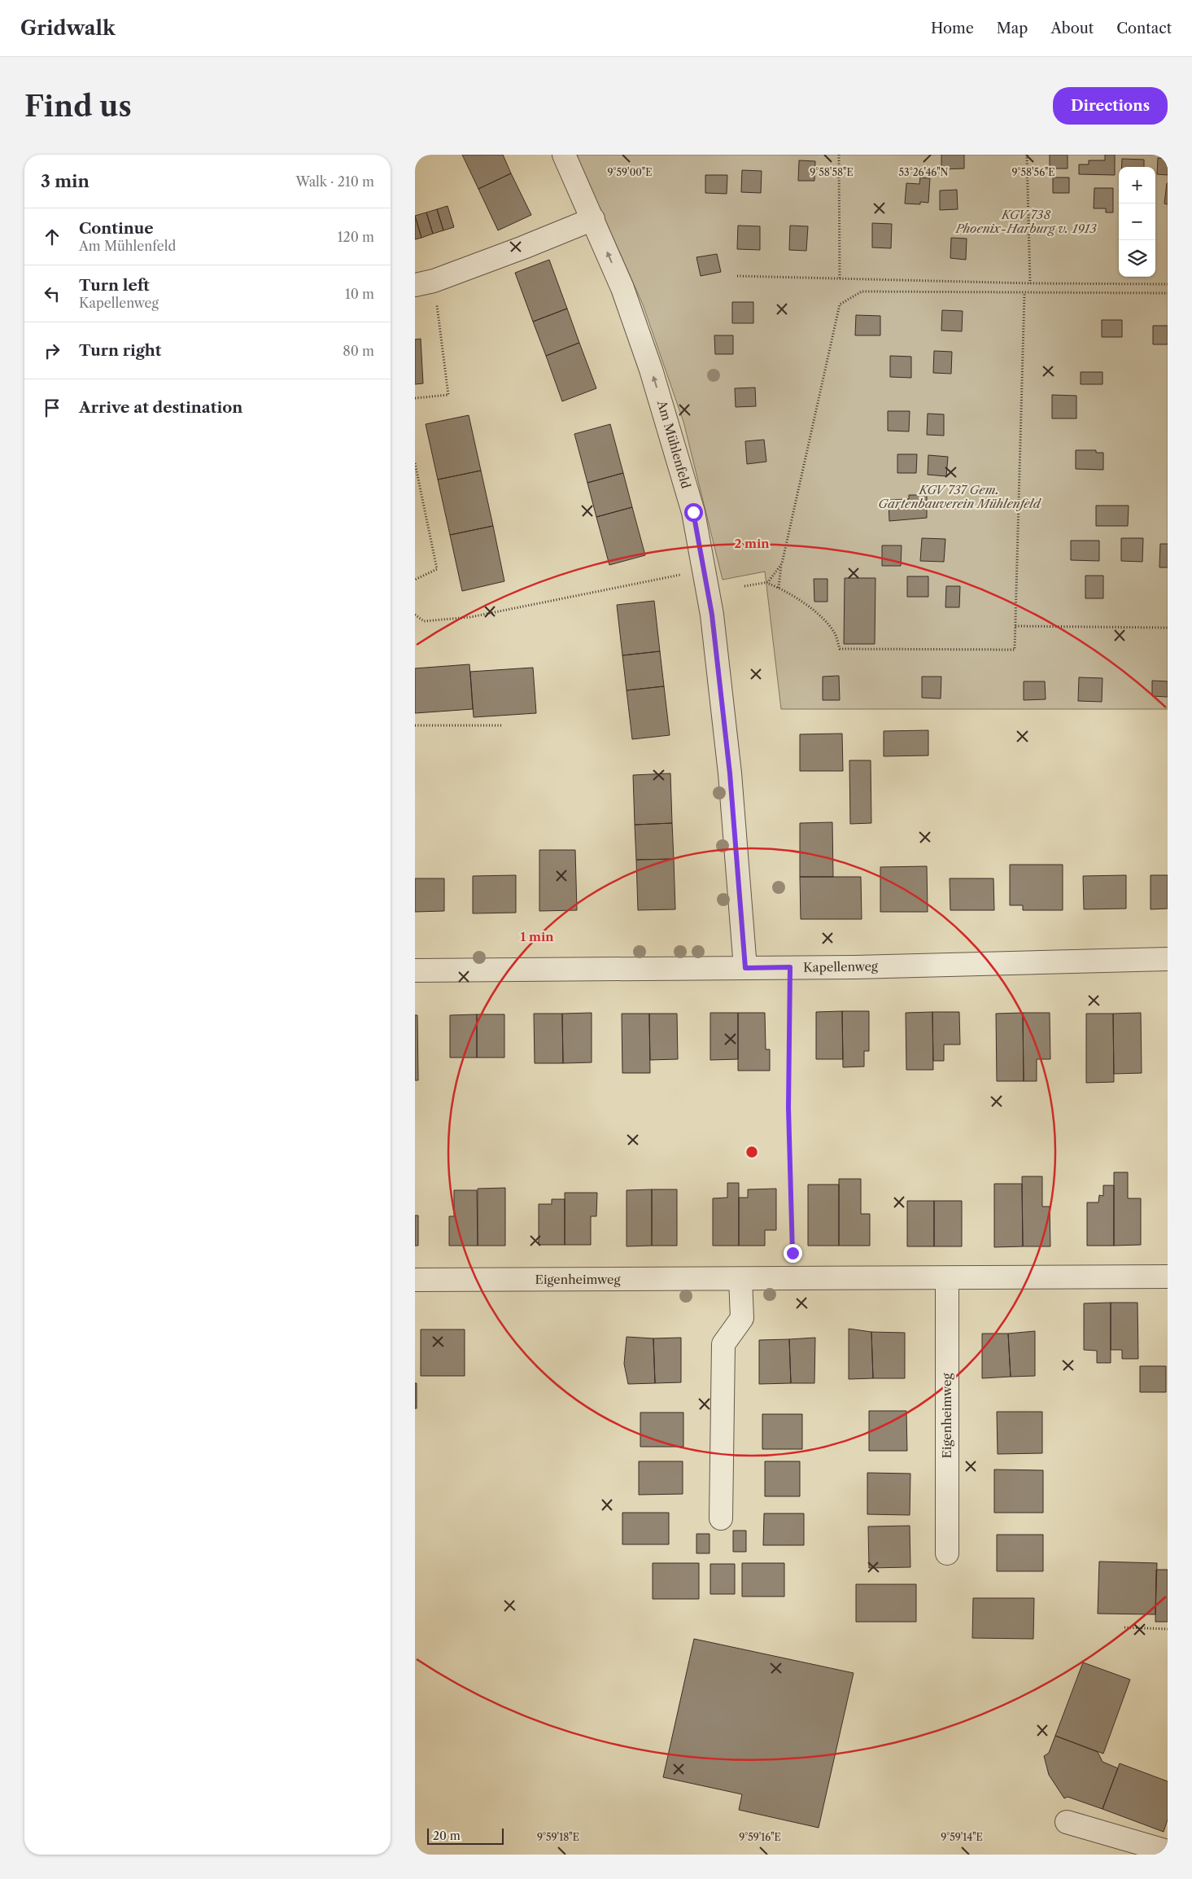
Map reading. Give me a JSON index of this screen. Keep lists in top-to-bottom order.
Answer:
{
  "streets": {
    "street": ["Am Mühlenfeld", "Kapellenweg", "Eigenheimweg"]
  },
  "crossings": [
    ["Am Mühlenfeld", "Kapellenweg"]
  ],
  "one_way": ["Am Mühlenfeld"],
  "parks": ["KGV 738 Phoenix-Harburg v. 1913", "KGV 737 Gem. Gartenbauverein Mühlenfeld"],
  "scale_bar": "20 m",
  "page": {
    "header": "Gridwalk",
    "nav": [
      "Home",
      "Map",
      "About",
      "Contact"
    ],
    "buttons": "Directions",
    "title": "Find us",
    "heading": ["3 min", "Walk · 210 m"],
    "map_buttons": ["+", "−"],
    "list": [
      ["Continue", "Am Mühlenfeld", "120 m"],
      ["Turn left", "Kapellenweg", "10 m"],
      ["Turn right", "80 m"],
      "Arrive at destination"
    ],
    "scale": "20 m"
  },
  "coordinates": [
    "9°59'00\"E",
    "9°58'58\"E",
    "9°58'56\"E",
    "53°26'46\"N",
    "9°59'18\"E",
    "9°59'16\"E",
    "9°59'14\"E"
  ],
  "rings": ["2 min", "1 min"]
}
